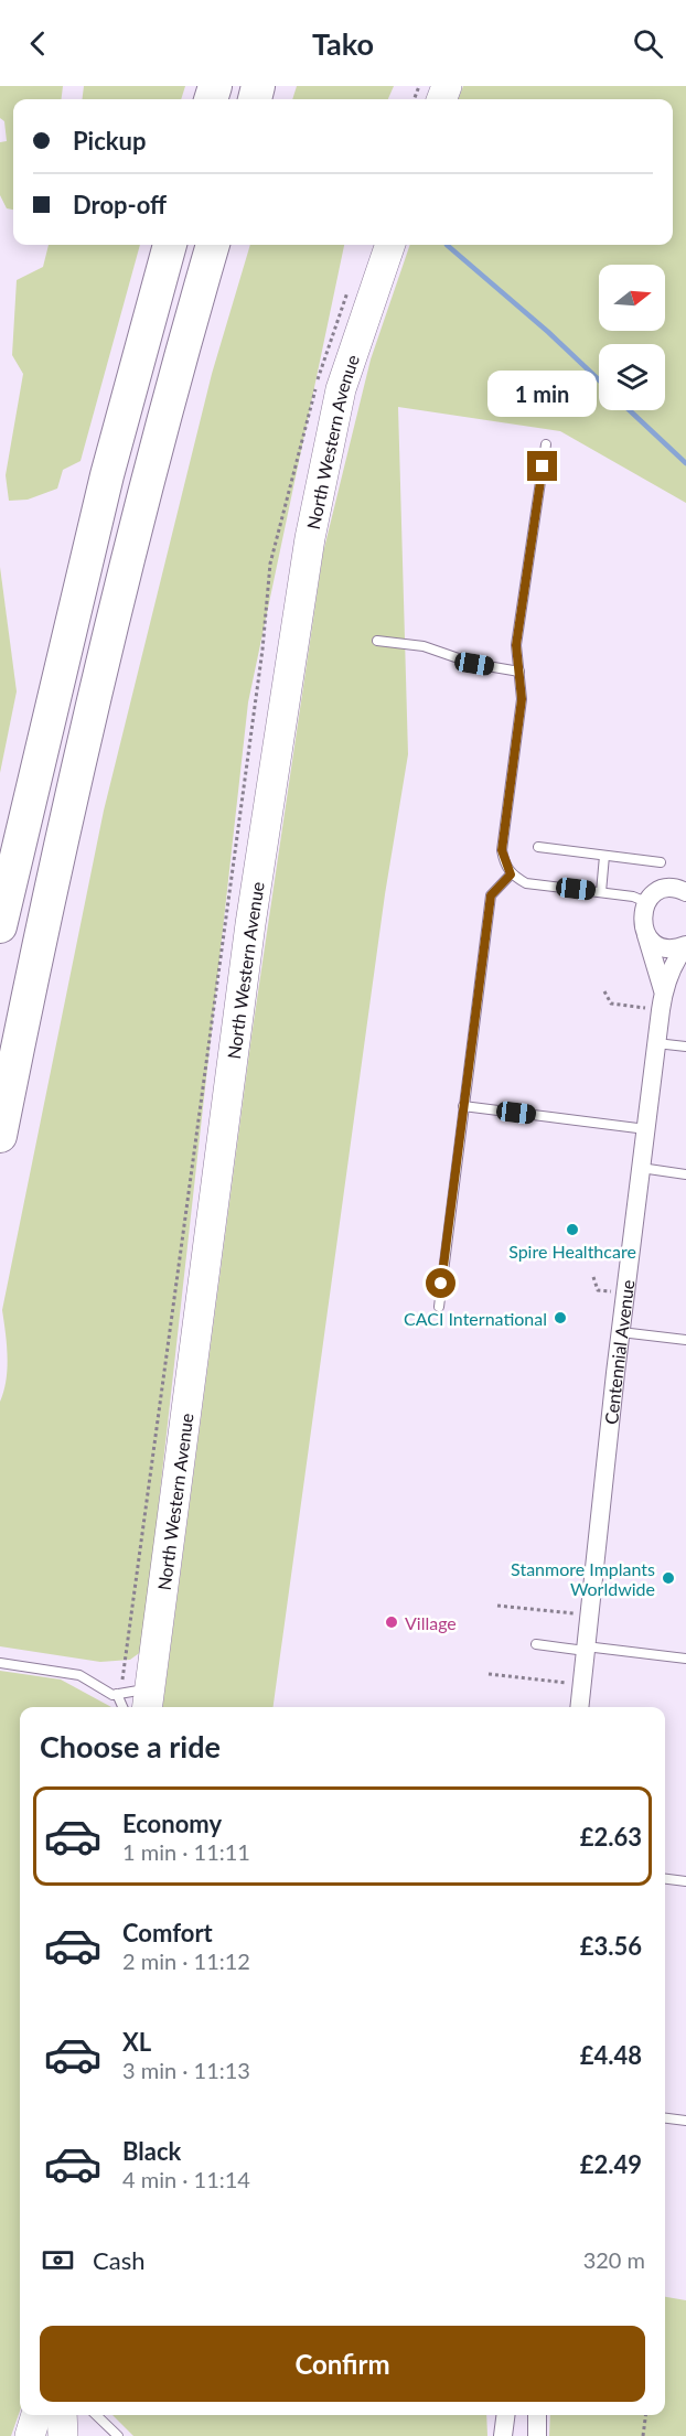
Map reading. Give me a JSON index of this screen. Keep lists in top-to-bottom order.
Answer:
{
  "streets": {
    "highway": ["North Western Avenue"],
    "street": ["Centennial Avenue"]
  },
  "places": [
    "Spire Healthcare",
    "CACI International",
    "Stanmore Implants Worldwide",
    "Village"
  ],
  "north": "right",
  "page": {
    "header": "Tako",
    "banner": ["Pickup", "Drop-off"],
    "bubble": "1 min",
    "heading": "Choose a ride",
    "list": [
      {
        "name": "Economy",
        "note": "1 min · 11:11",
        "value": "£2.63"
      },
      {
        "name": "Comfort",
        "note": "2 min · 11:12",
        "value": "£3.56"
      },
      {
        "name": "XL",
        "note": "3 min · 11:13",
        "value": "£4.48"
      },
      {
        "name": "Black",
        "note": "4 min · 11:14",
        "value": "£2.49"
      }
    ],
    "pay": ["Cash", "320 m"],
    "buttons": "Confirm"
  }
}
